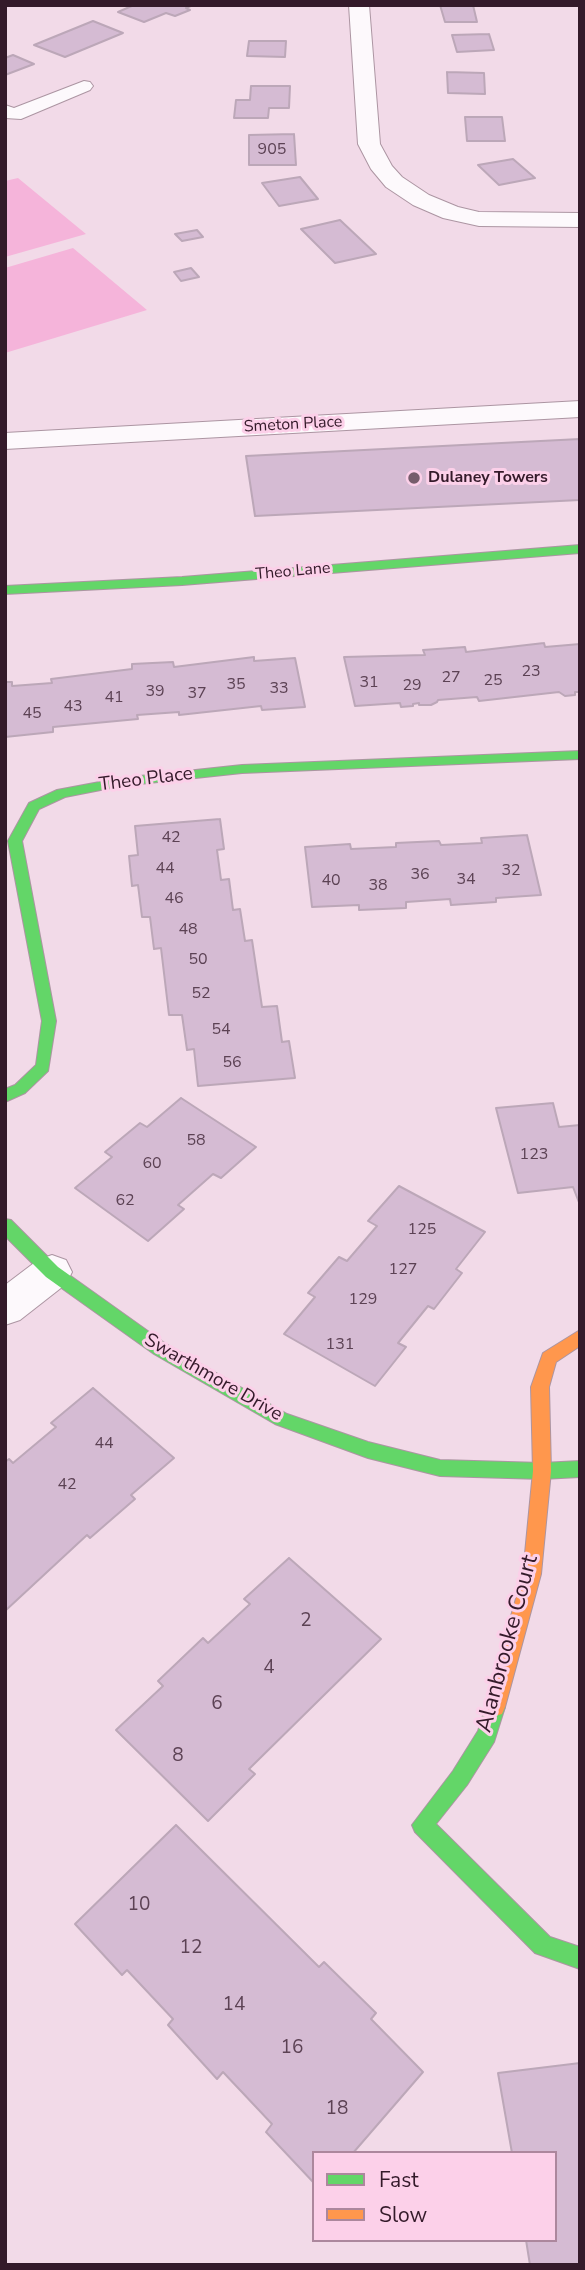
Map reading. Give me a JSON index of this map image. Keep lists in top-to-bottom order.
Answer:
{
  "streets": {
    "street": [
      "Smeton Place",
      "Theo Lane",
      "Theo Place",
      "Swarthmore Drive",
      "Alanbrooke Court"
    ]
  },
  "crossings": [
    ["Swarthmore Drive", "Alanbrooke Court"]
  ],
  "places": ["Dulaney Towers"],
  "house_numbers": [
    "905",
    "23",
    "27",
    "25",
    "31",
    "35",
    "29",
    "33",
    "39",
    "37",
    "41",
    "43",
    "45",
    "42",
    "44",
    "32",
    "36",
    "34",
    "40",
    "38",
    "46",
    "48",
    "50",
    "52",
    "54",
    "56",
    "58",
    "123",
    "60",
    "62",
    "125",
    "127",
    "129",
    "131",
    "44",
    "42",
    "2",
    "4",
    "6",
    "8",
    "10",
    "12",
    "14",
    "16",
    "18"
  ],
  "legend": ["Fast", "Slow"]
}
